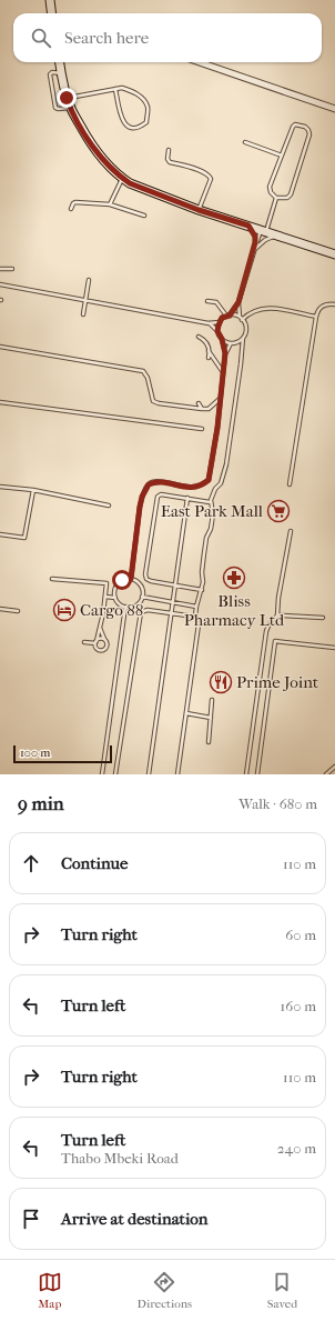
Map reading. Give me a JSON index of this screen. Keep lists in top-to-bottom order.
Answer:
{
  "places": {
    "supermarket": ["East Park Mall"],
    "pharmacy": ["Bliss Pharmacy Ltd"],
    "hotel": ["Cargo 88"],
    "restaurant": ["Prime Joint"]
  },
  "scale_bar": "100 m",
  "page": {
    "search": "Search here",
    "scale": "100 m",
    "heading": ["9 min", "Walk · 680 m"],
    "list": [
      ["Continue", "110 m"],
      ["Turn right", "60 m"],
      ["Turn left", "160 m"],
      ["Turn right", "110 m"],
      ["Turn left", "Thabo Mbeki Road", "240 m"],
      "Arrive at destination"
    ],
    "nav": ["Map", "Directions", "Saved"]
  }
}
